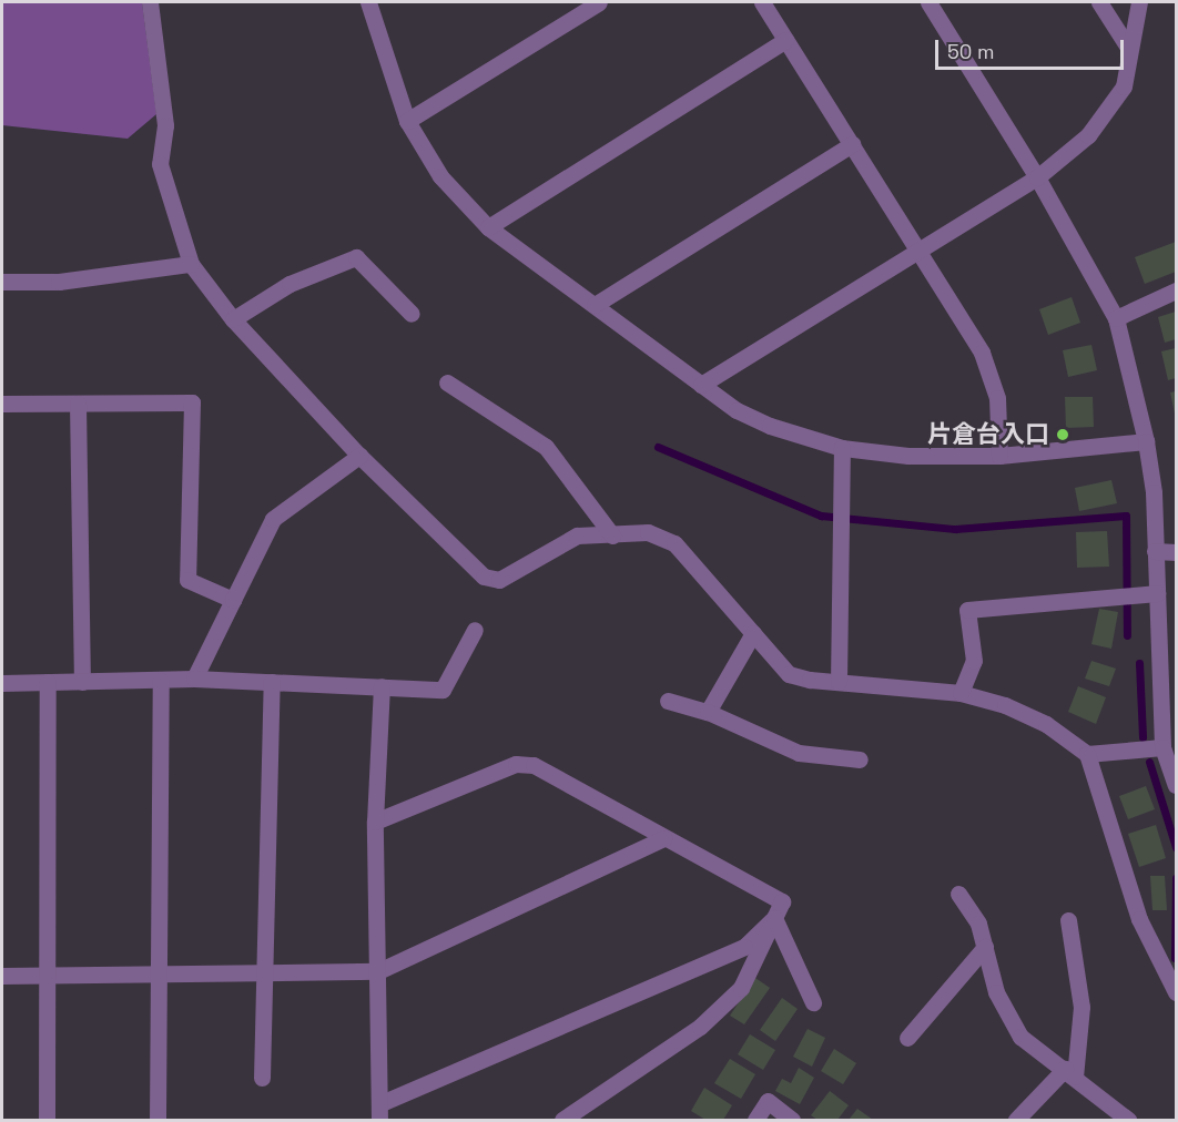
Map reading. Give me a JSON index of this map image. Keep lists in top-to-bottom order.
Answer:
{
  "places": ["片倉台入口"],
  "scale_bar": "50 m"
}
